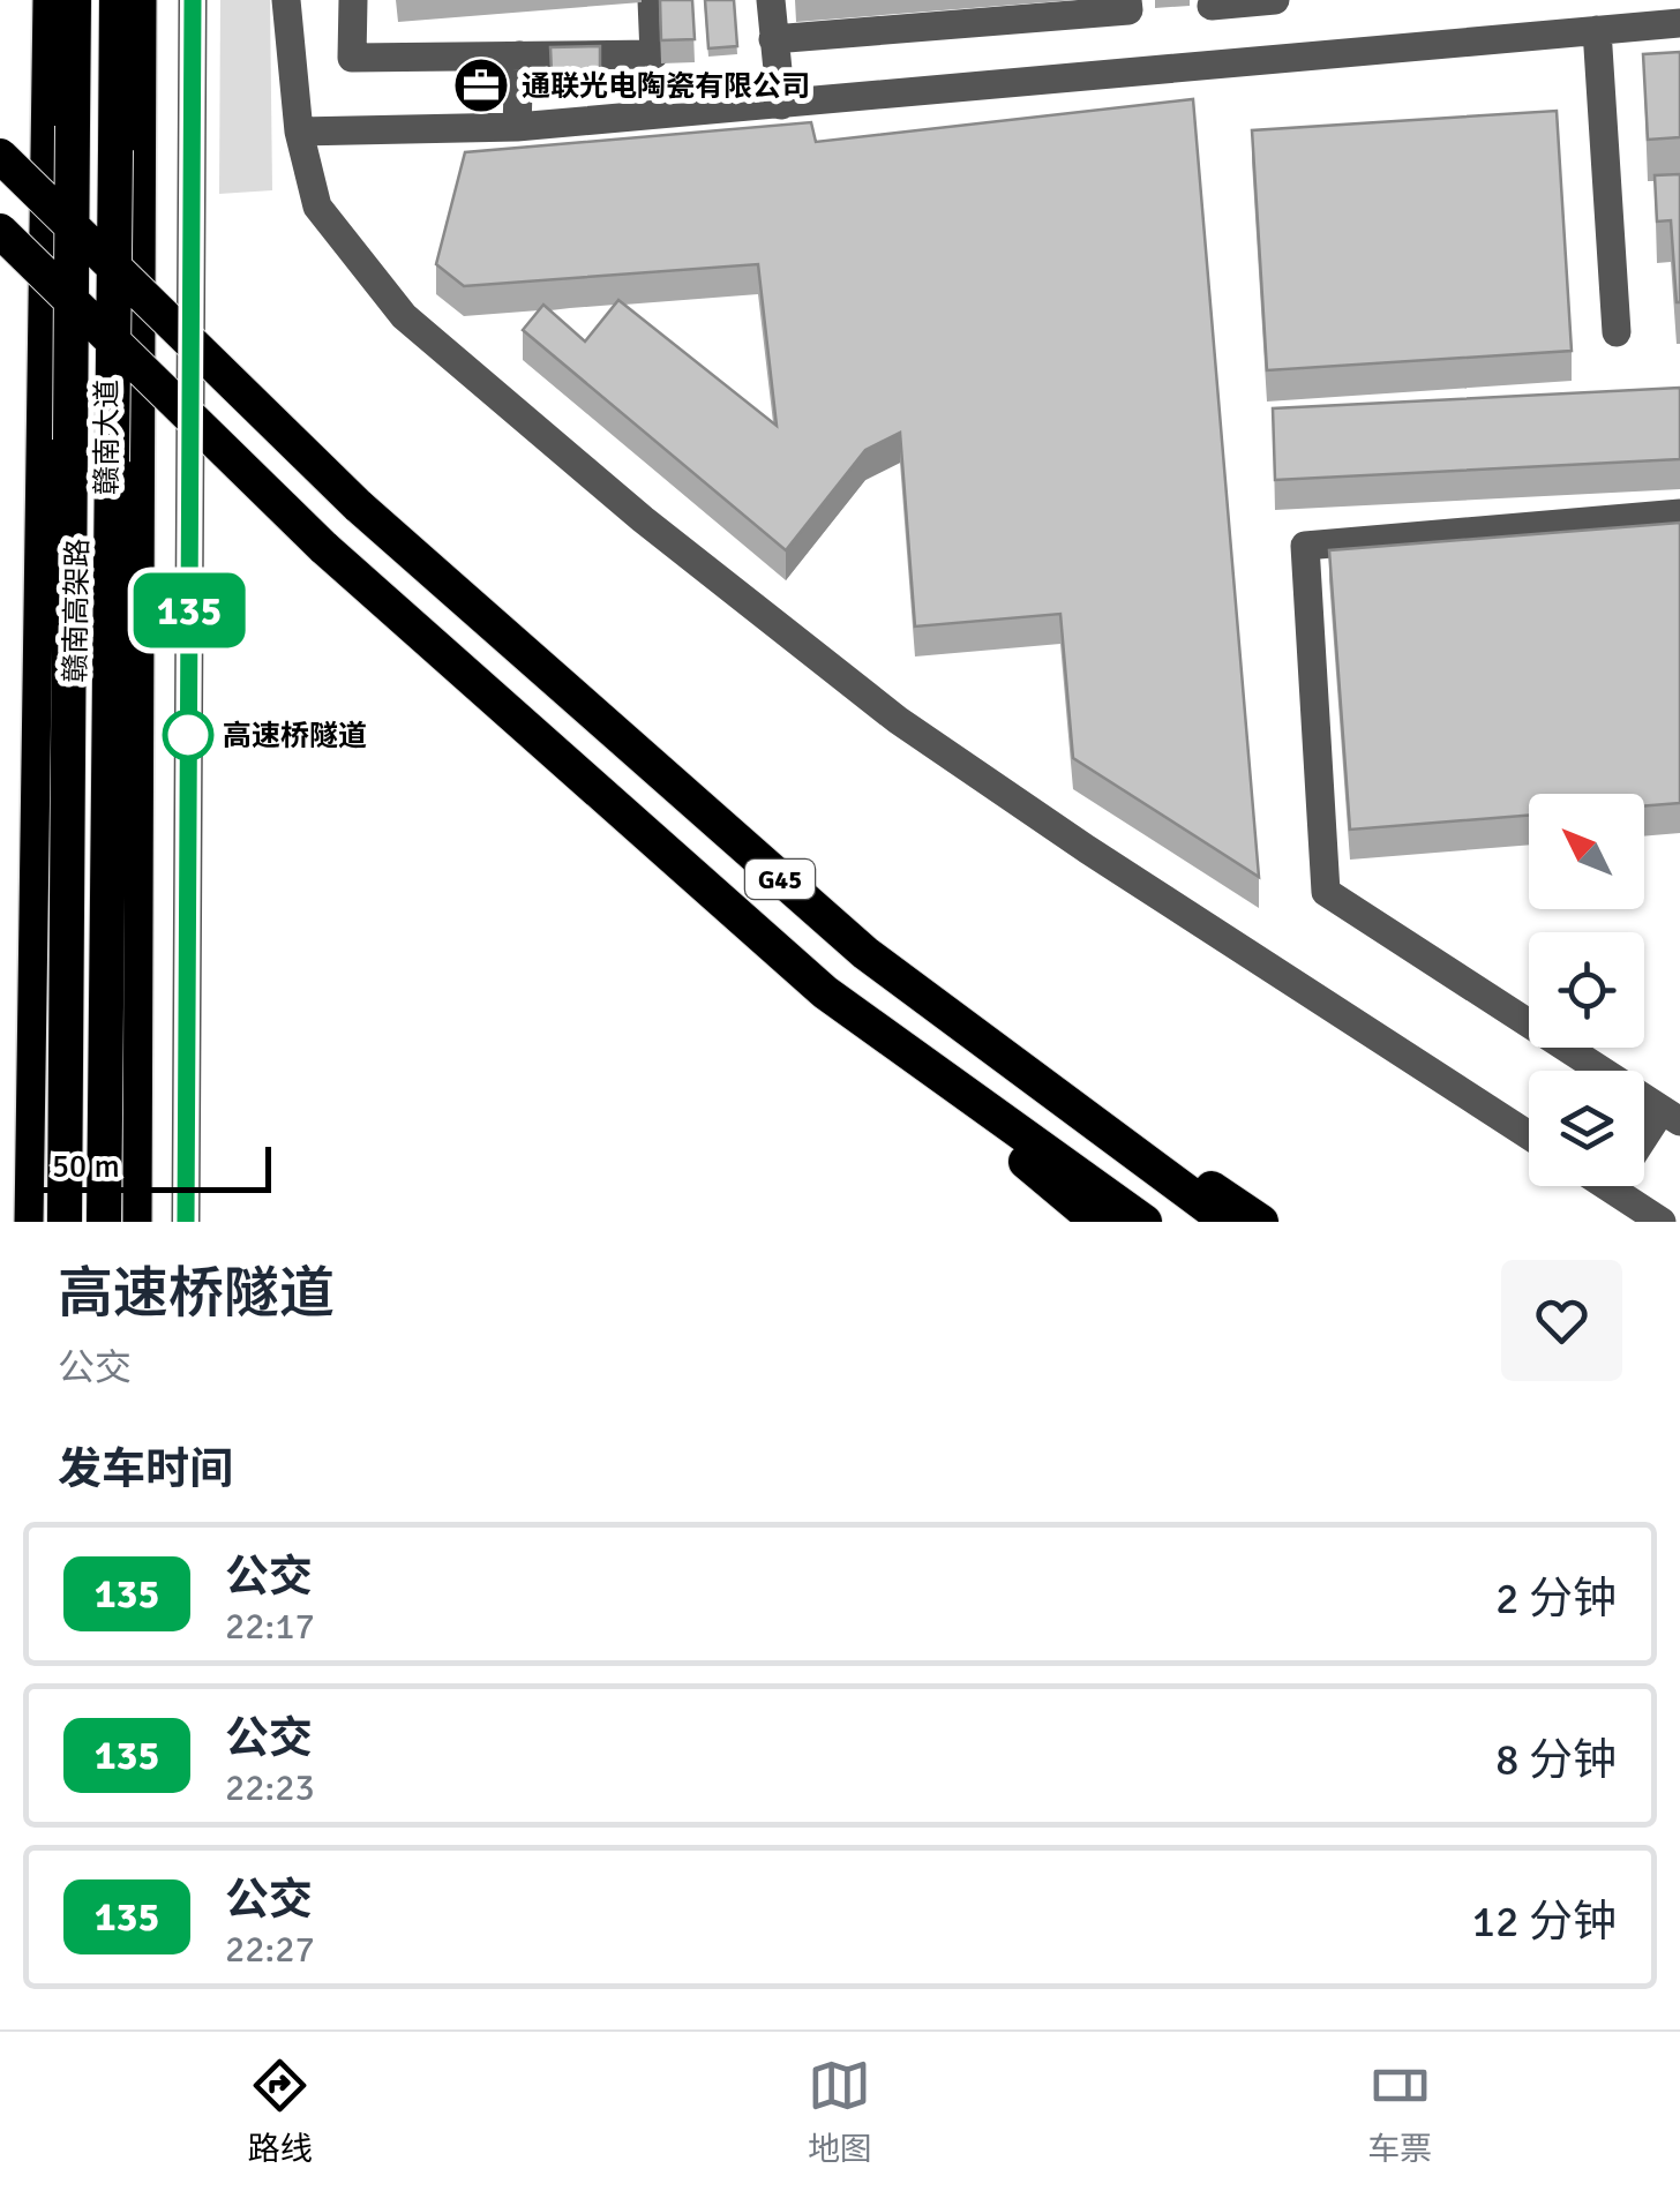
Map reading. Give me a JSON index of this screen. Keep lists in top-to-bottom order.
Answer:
{
  "streets": {
    "highway": ["赣南高架路", "G45"],
    "main road": ["赣南大道"]
  },
  "places": {
    "office": ["通联光电陶瓷有限公司"],
    "other": ["高速桥隧道"]
  },
  "lines": ["bus line 135"],
  "scale_bar": "50 m",
  "north": "top left",
  "page": {
    "on_map": "135",
    "scale": "50 m",
    "heading": [
      ["高速桥隧道", "公交"],
      "发车时间"
    ],
    "list": [
      {
        "mark": "135",
        "name": "公交",
        "note": "22:17",
        "value": "2 分钟"
      },
      {
        "mark": "135",
        "name": "公交",
        "note": "22:23",
        "value": "8 分钟"
      },
      {
        "mark": "135",
        "name": "公交",
        "note": "22:27",
        "value": "12 分钟"
      }
    ],
    "tabs": ["路线", "地图", "车票"]
  }
}
